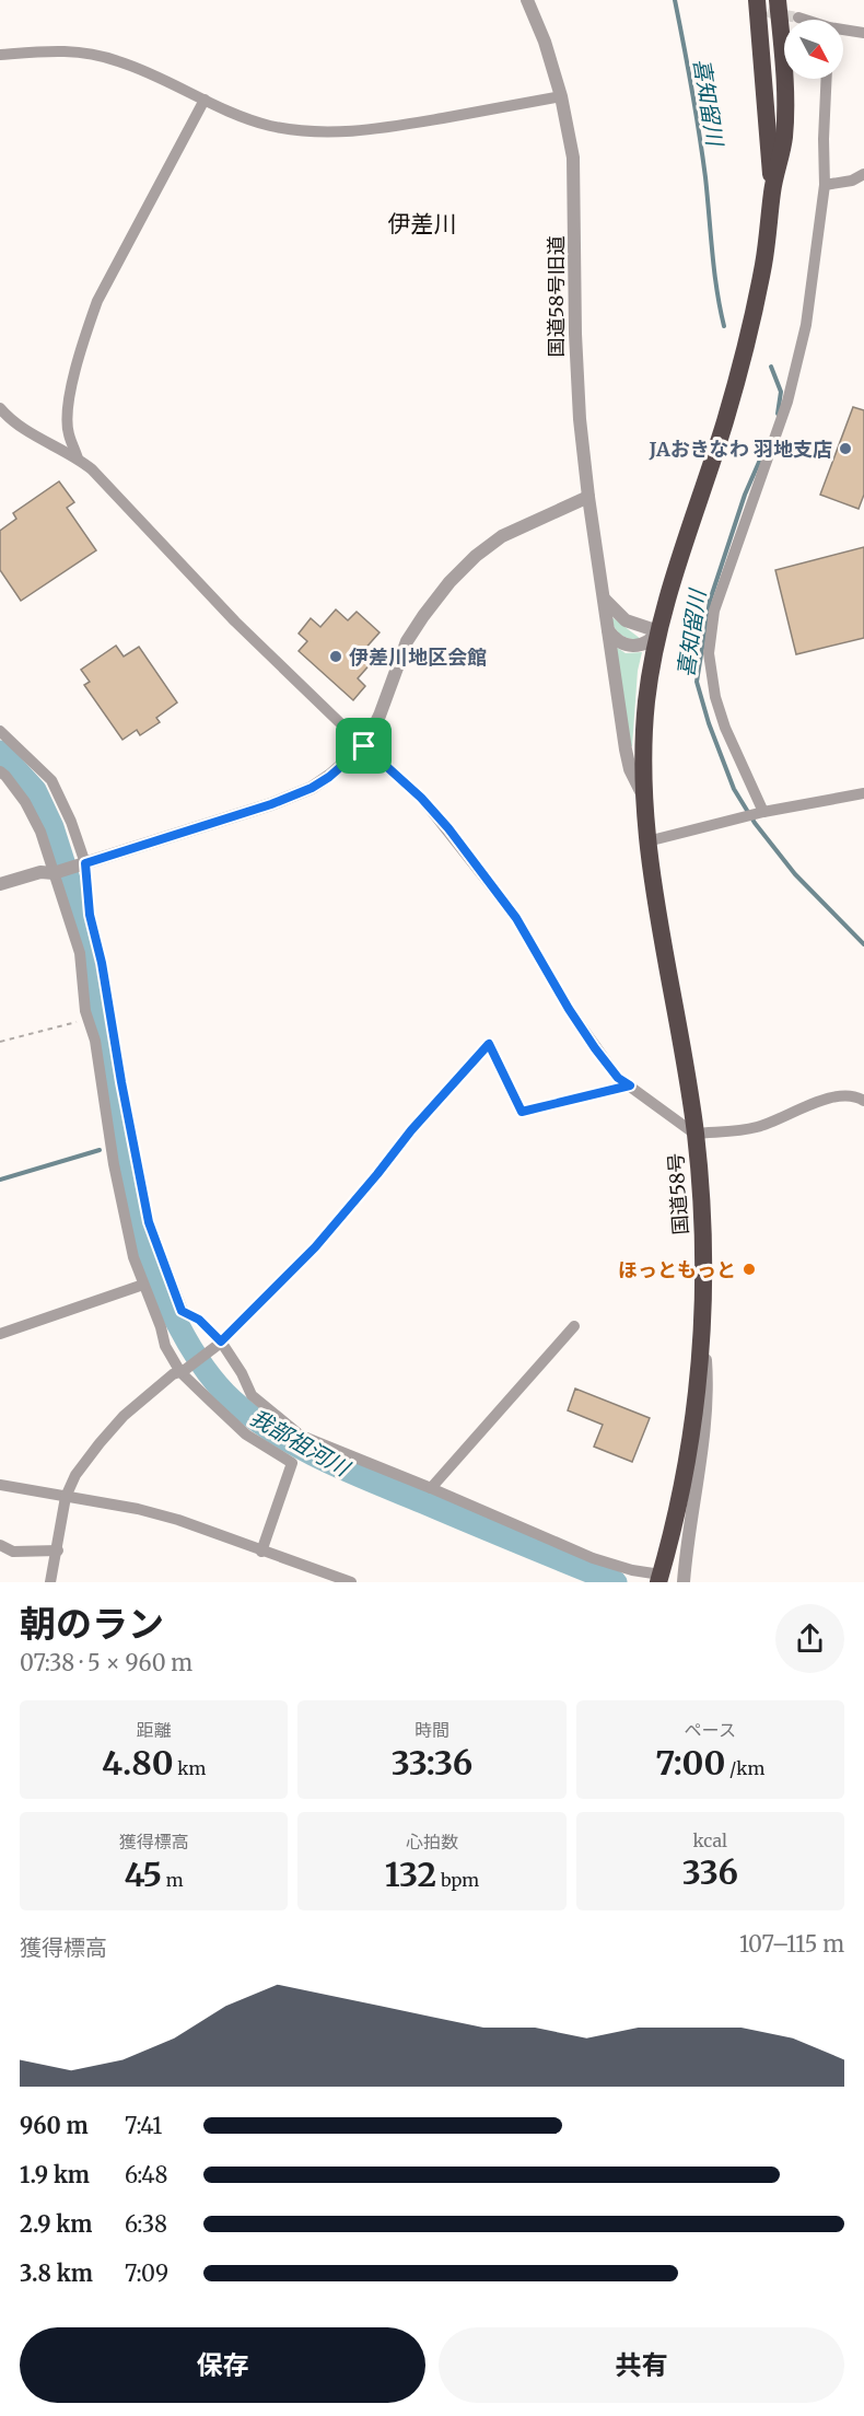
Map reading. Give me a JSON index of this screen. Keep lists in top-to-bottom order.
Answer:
{
  "streets": {
    "highway": ["国道58号"],
    "street": ["国道58号旧道"]
  },
  "crossings": [
    ["国道58号旧道", "国道58号"]
  ],
  "districts": ["伊差川"],
  "water": ["喜知留川", "我部祖河川"],
  "places": ["JAおきなわ 羽地支店", "伊差川地区会館", "ほっともっと"],
  "north": "bottom right",
  "page": {
    "heading": ["朝のラン", "07:38 · 5 × 960 m"],
    "stats": [
      ["距離", "4.80 km"],
      ["時間", "33:36"],
      ["ペース", "7:00 /km"],
      ["獲得標高", "45 m"],
      ["心拍数", "132 bpm"],
      ["kcal", "336"]
    ],
    "chart": ["獲得標高", "107–115 m"],
    "list": [
      {
        "name": "960 m",
        "note": "7:41"
      },
      {
        "name": "1.9 km",
        "note": "6:48"
      },
      {
        "name": "2.9 km",
        "note": "6:38"
      },
      {
        "name": "3.8 km",
        "note": "7:09"
      }
    ],
    "buttons": ["保存", "共有"]
  }
}
